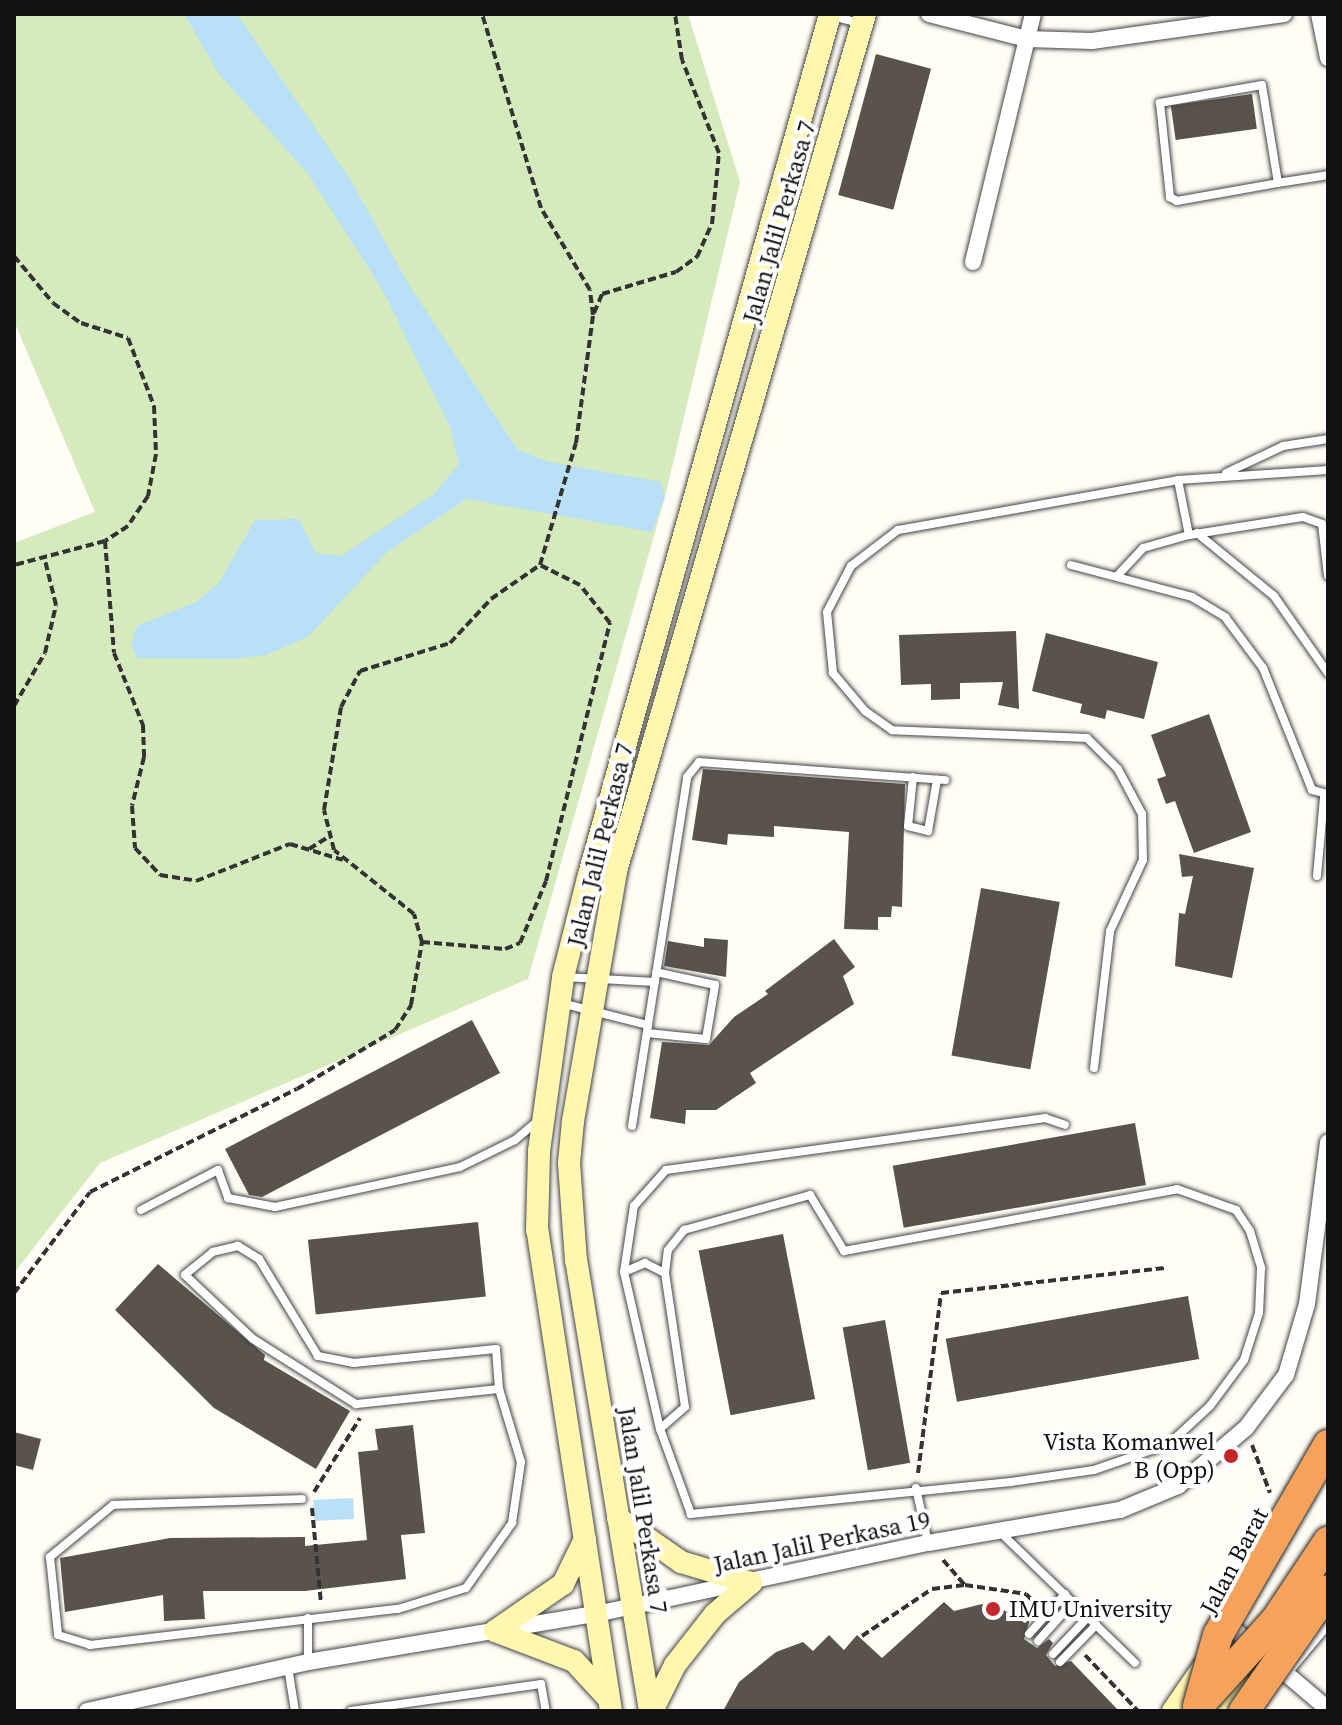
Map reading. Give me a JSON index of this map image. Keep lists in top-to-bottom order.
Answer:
{
  "streets": {
    "street": ["Jalan Jalil Perkasa 7", "Jalan Jalil Perkasa 19", "Jalan Barat"]
  },
  "crossings": [
    ["Jalan Jalil Perkasa 7", "Jalan Jalil Perkasa 19"]
  ],
  "places": ["Vista Komanwel B (Opp)", "IMU University"]
}
